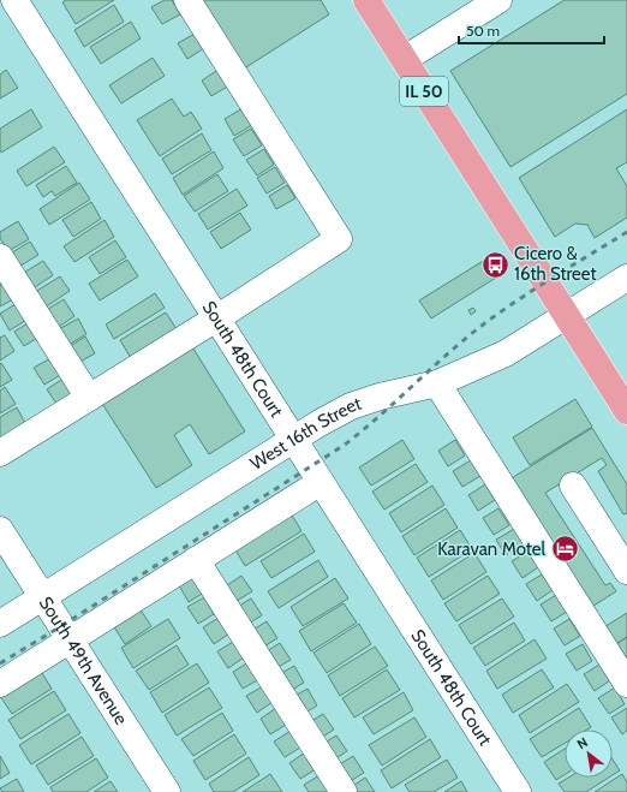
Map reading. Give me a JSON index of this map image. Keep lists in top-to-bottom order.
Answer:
{
  "streets": {
    "main road": ["IL 50"],
    "street": ["South 48th Court", "West 16th Street", "South 49th Avenue"]
  },
  "crossings": [
    ["IL 50", "West 16th Street"],
    ["South 48th Court", "West 16th Street"],
    ["West 16th Street", "South 49th Avenue"]
  ],
  "places": {
    "bus stop": ["Cicero & 16th Street"],
    "hotel": ["Karavan Motel"]
  },
  "scale_bar": "50 m",
  "north": "top left"
}
